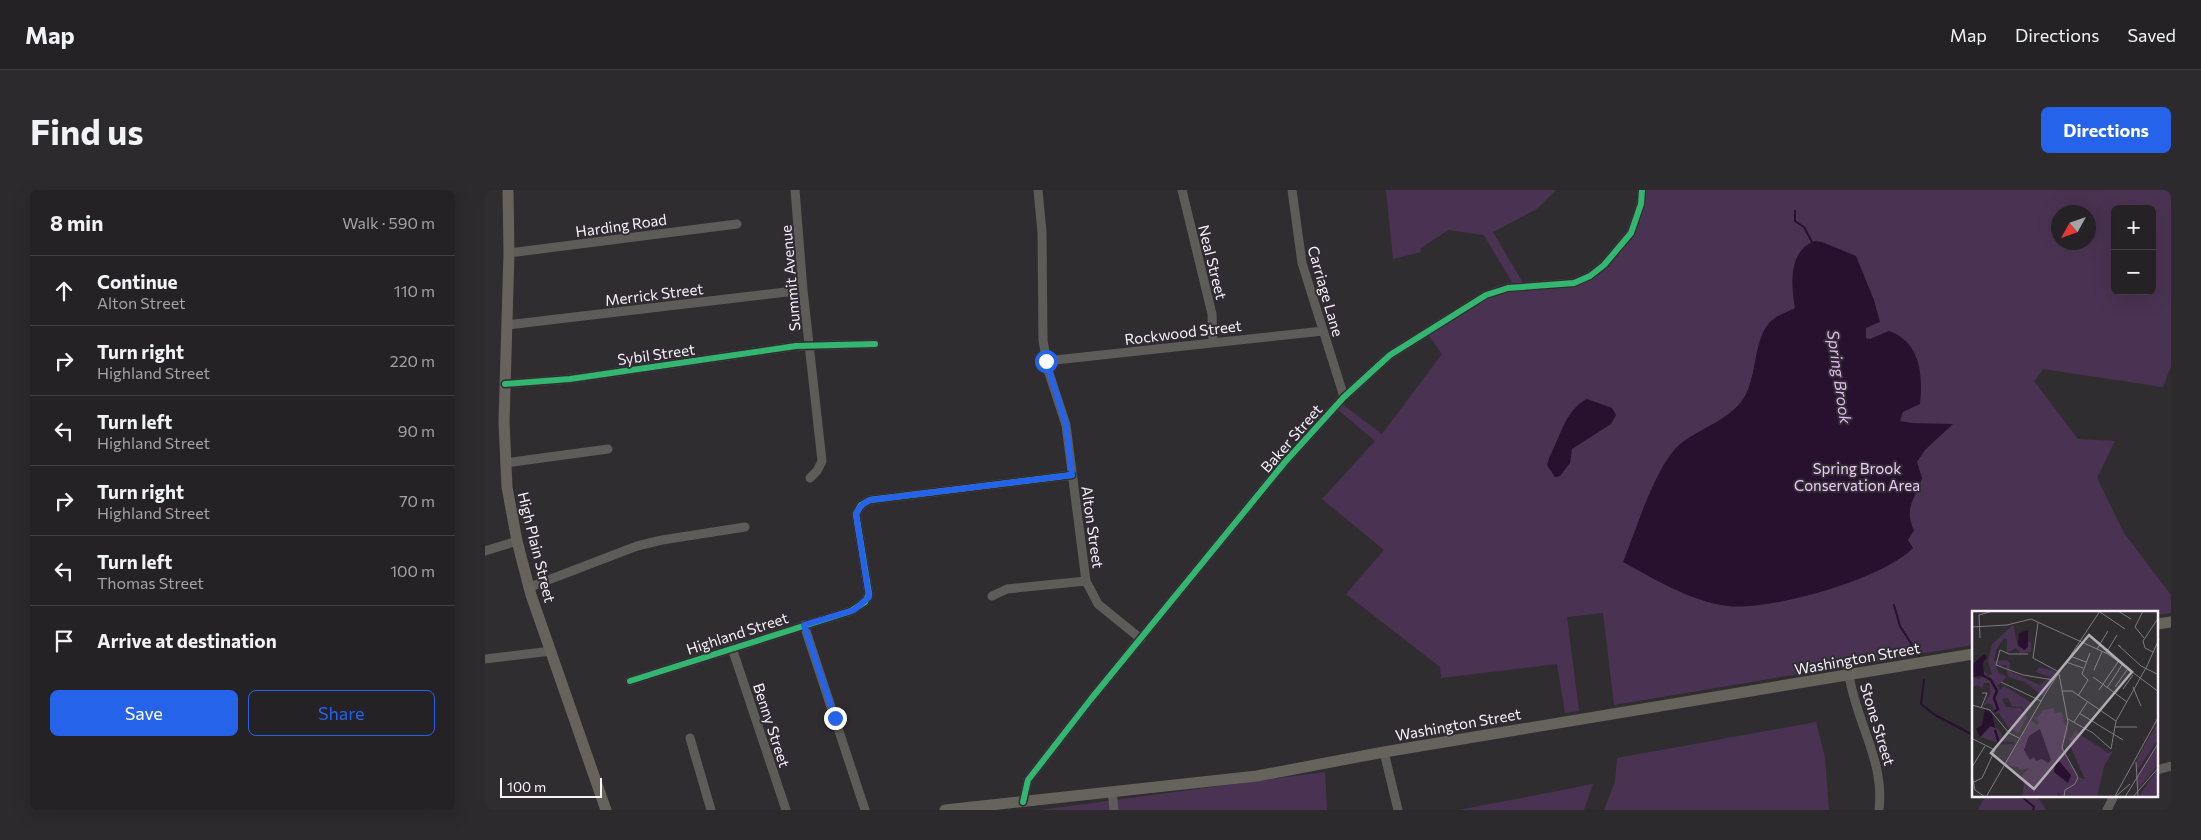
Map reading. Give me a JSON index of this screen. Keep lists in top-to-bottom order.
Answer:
{
  "streets": {
    "main road": ["High Plain Street", "Washington Street"],
    "street": [
      "Harding Road",
      "Neal Street",
      "Summit Avenue",
      "Carriage Lane",
      "Merrick Street",
      "Rockwood Street",
      "Sybil Street",
      "Baker Street",
      "Alton Street",
      "Highland Street",
      "Stone Street",
      "Benny Street"
    ]
  },
  "crossings": [
    ["Harding Road", "High Plain Street"],
    ["Neal Street", "Rockwood Street"],
    ["Summit Avenue", "Merrick Street"],
    ["Summit Avenue", "Sybil Street"],
    ["Carriage Lane", "Rockwood Street"],
    ["Carriage Lane", "Baker Street"],
    ["Merrick Street", "High Plain Street"],
    ["Rockwood Street", "Alton Street"],
    ["Sybil Street", "High Plain Street"],
    ["Baker Street", "Alton Street"],
    ["Baker Street", "Washington Street"],
    ["Alton Street", "Highland Street"],
    ["Highland Street", "Benny Street"],
    ["Washington Street", "Stone Street"]
  ],
  "water": ["Spring Brook"],
  "parks": ["Spring Brook Conservation Area"],
  "scale_bar": "100 m",
  "north": "bottom left",
  "page": {
    "header": "Map",
    "nav": ["Map", "Directions", "Saved"],
    "buttons": [
      "Directions",
      ["Save", "Share"]
    ],
    "title": "Find us",
    "heading": ["8 min", "Walk · 590 m"],
    "map_buttons": ["+", "−"],
    "list": [
      ["Continue", "Alton Street", "110 m"],
      ["Turn right", "Highland Street", "220 m"],
      ["Turn left", "Highland Street", "90 m"],
      ["Turn right", "Highland Street", "70 m"],
      ["Turn left", "Thomas Street", "100 m"],
      "Arrive at destination"
    ],
    "scale": "100 m"
  }
}
